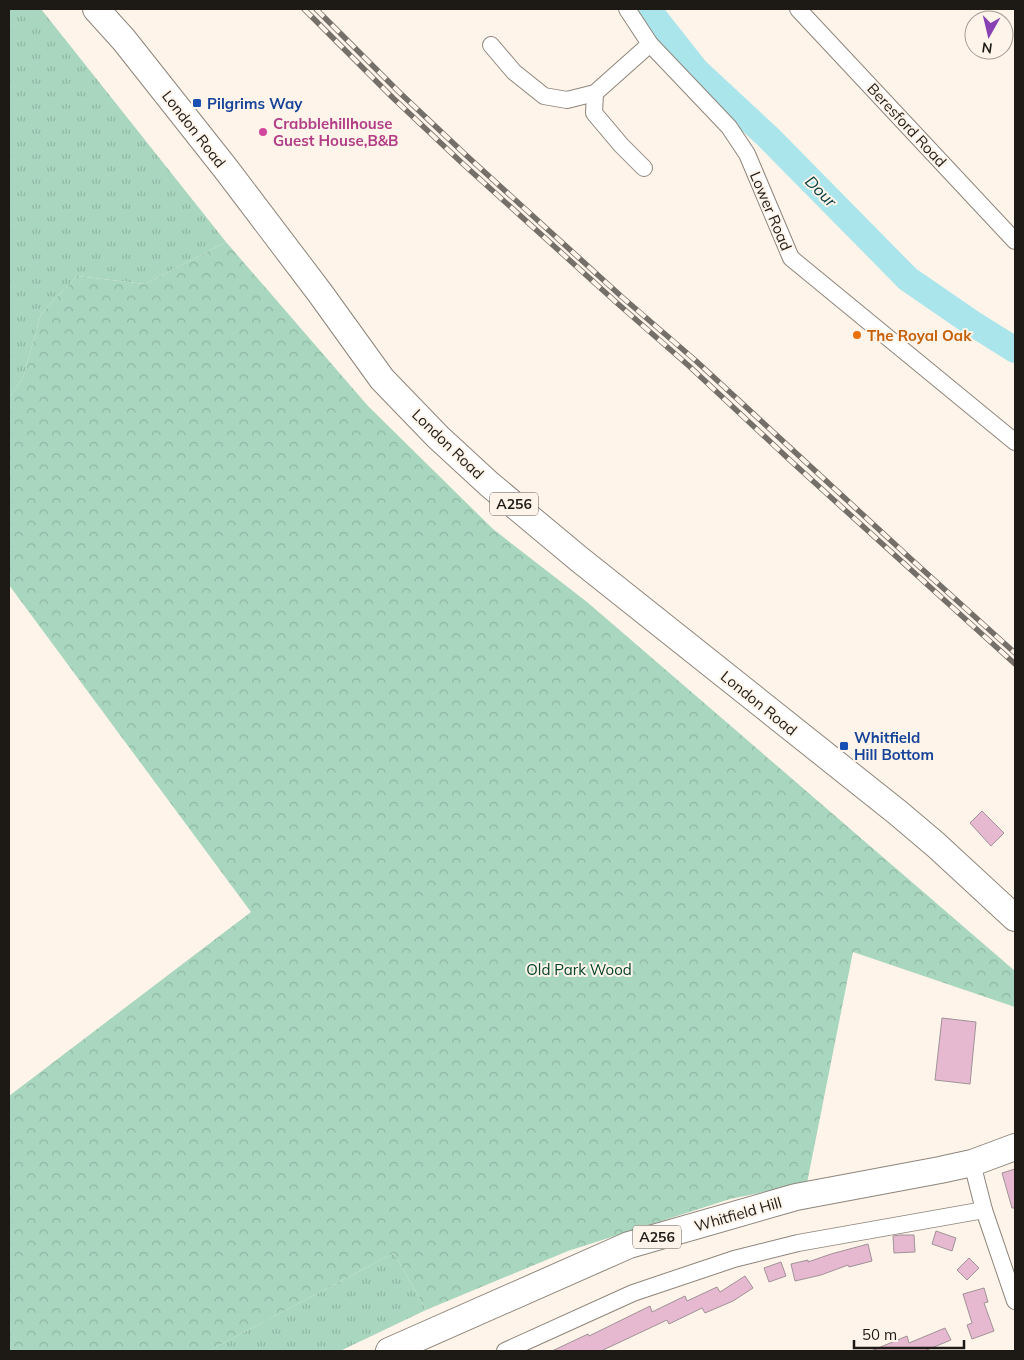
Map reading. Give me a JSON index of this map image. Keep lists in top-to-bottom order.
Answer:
{
  "streets": {
    "main road": ["London Road", "A256", "Whitfield Hill"],
    "street": ["Beresford Road", "Lower Road"]
  },
  "water": ["Dour"],
  "parks": ["Old Park Wood"],
  "places": {
    "transit": ["Pilgrims Way", "Whitfield Hill Bottom"],
    "other": ["Crabblehillhouse Guest House,B&B", "The Royal Oak"]
  },
  "scale_bar": "50 m",
  "north": "bottom"
}
